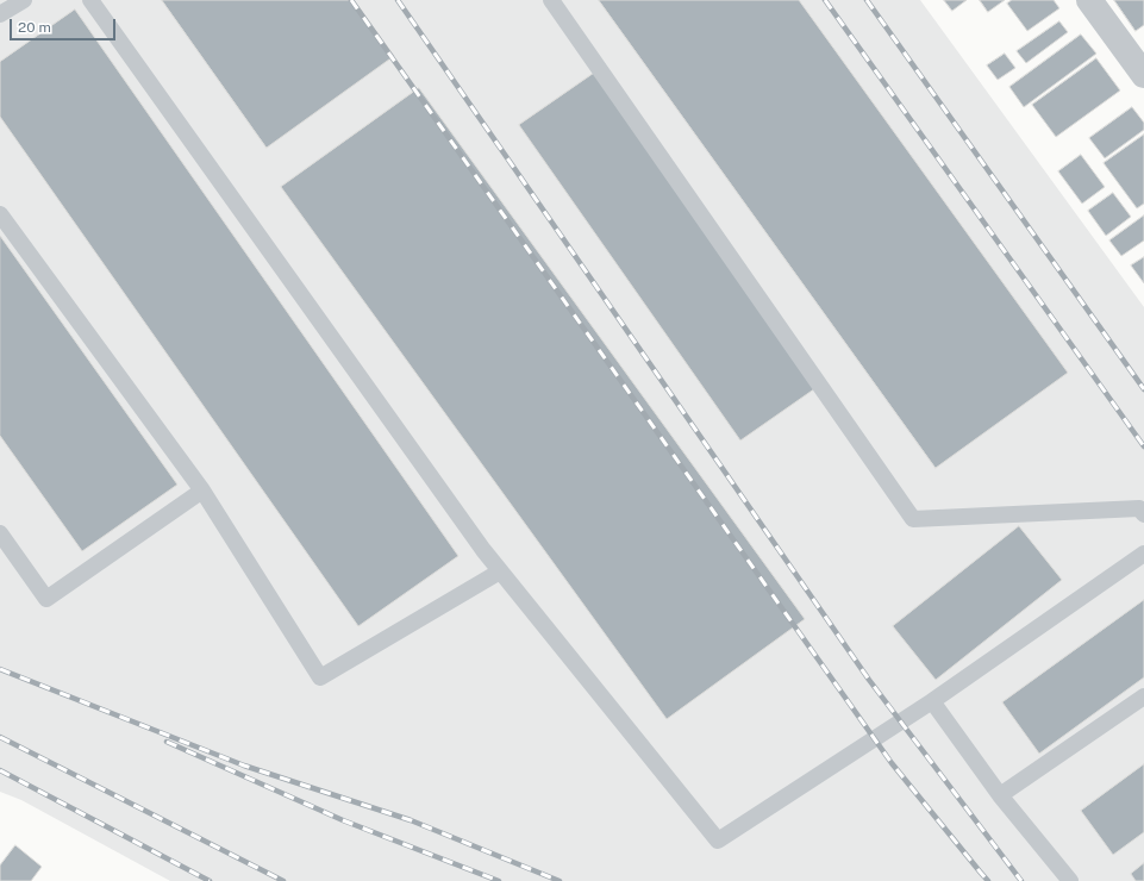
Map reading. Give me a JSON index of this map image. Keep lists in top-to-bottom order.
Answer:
{
  "scale_bar": "20 m"
}
